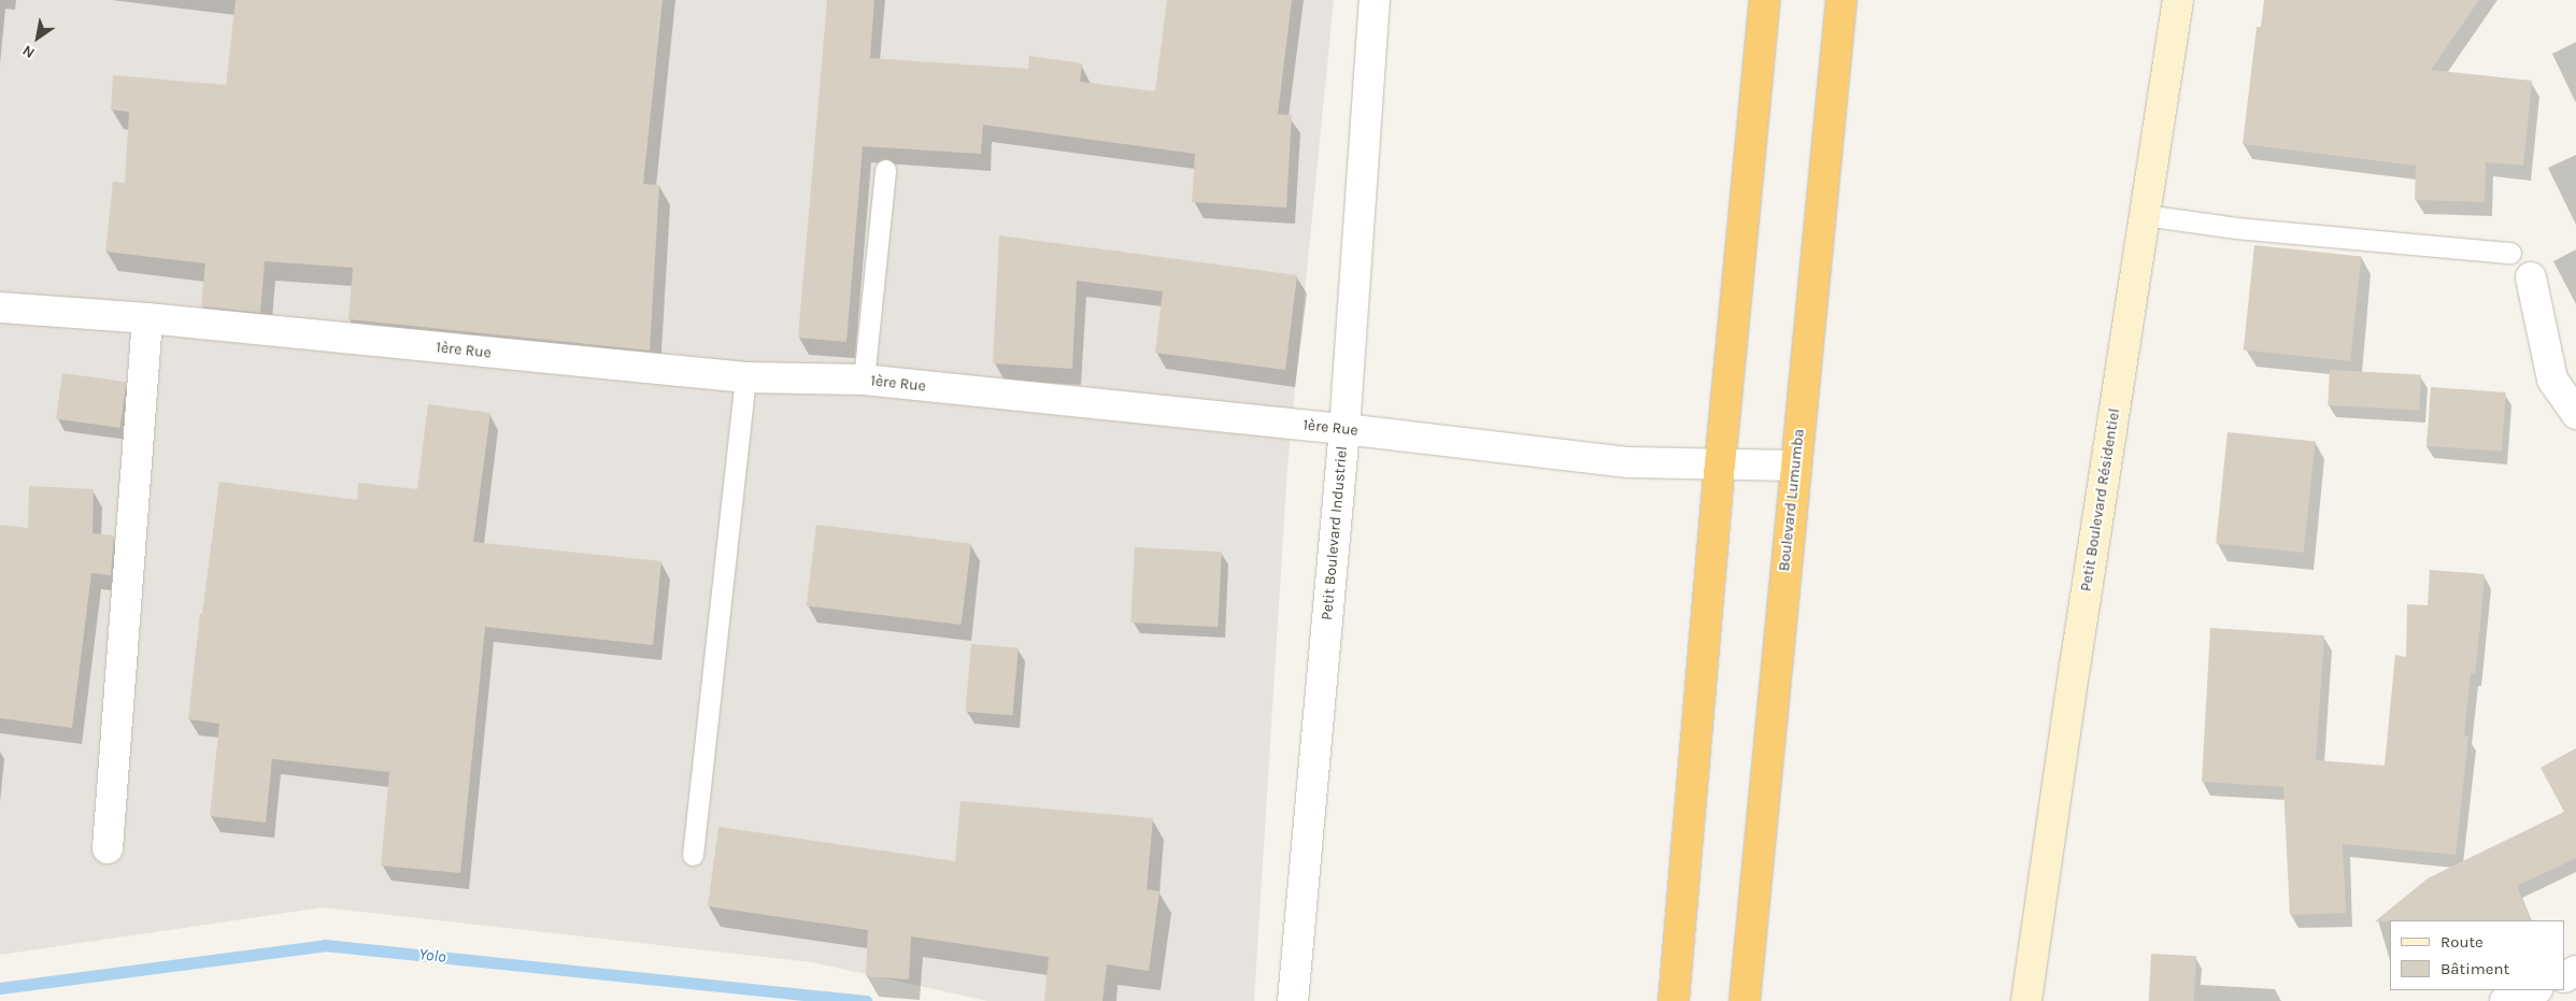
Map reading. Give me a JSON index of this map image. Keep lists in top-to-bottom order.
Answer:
{
  "streets": {
    "highway": ["Boulevard Lumumba"],
    "street": ["1ère Rue", "Petit Boulevard Résidentiel", "Petit Boulevard Industriel"]
  },
  "crossings": [
    ["1ère Rue", "Boulevard Lumumba"],
    ["1ère Rue", "Petit Boulevard Industriel"]
  ],
  "water": ["Yolo"],
  "legend": ["Route", "Bâtiment"],
  "north": "bottom left"
}
